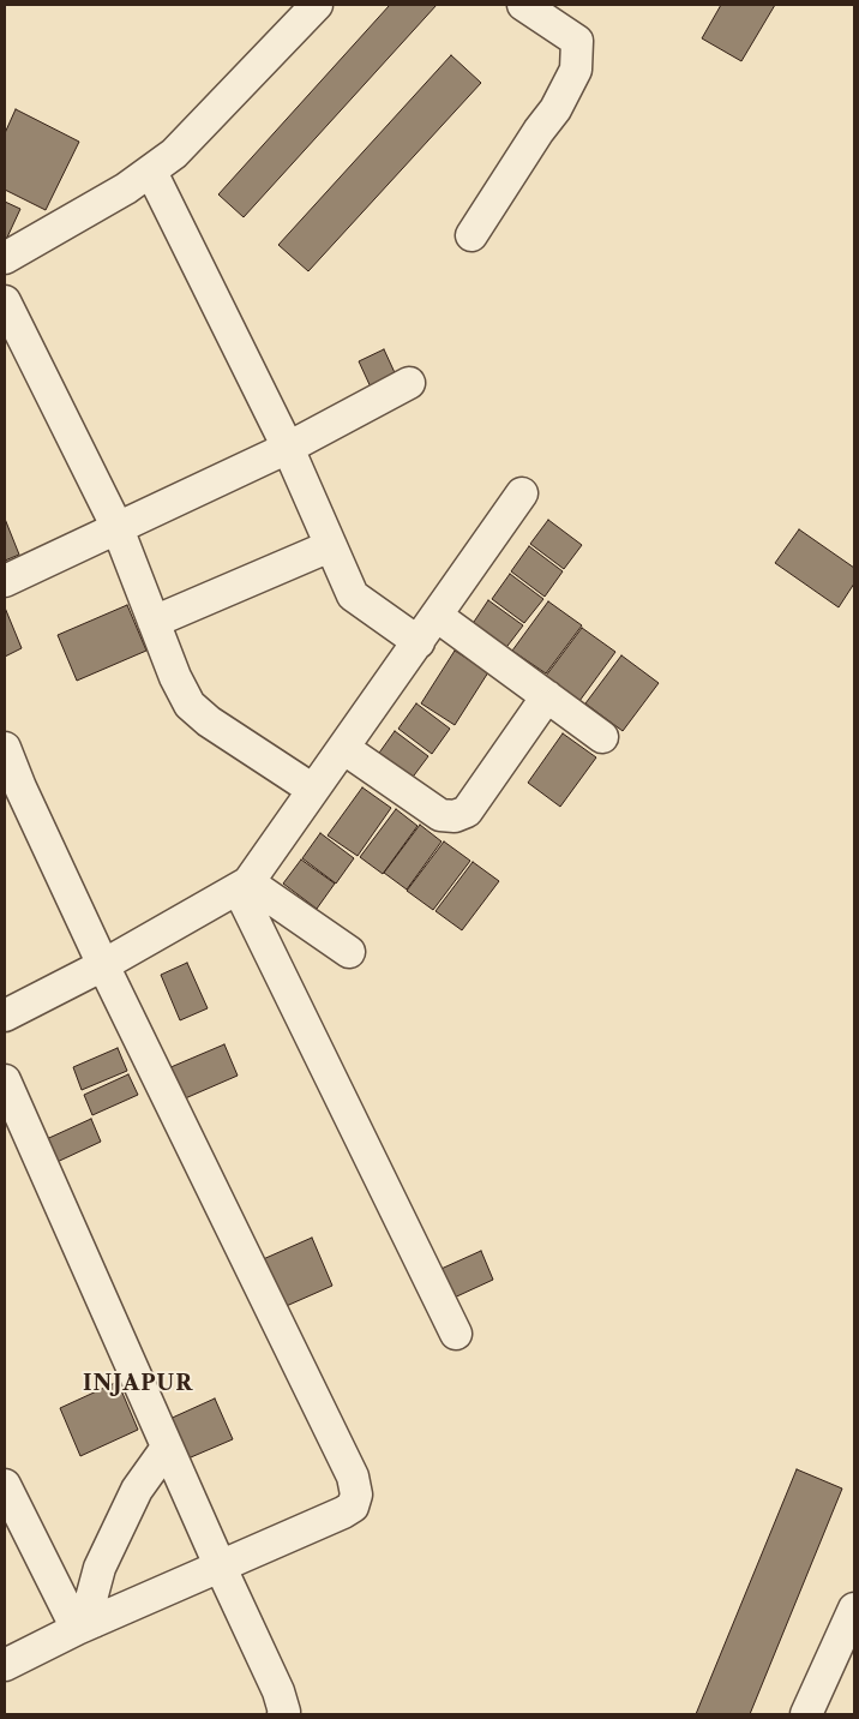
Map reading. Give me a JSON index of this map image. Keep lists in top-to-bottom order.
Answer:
{
  "districts": ["INJAPUR"]
}
